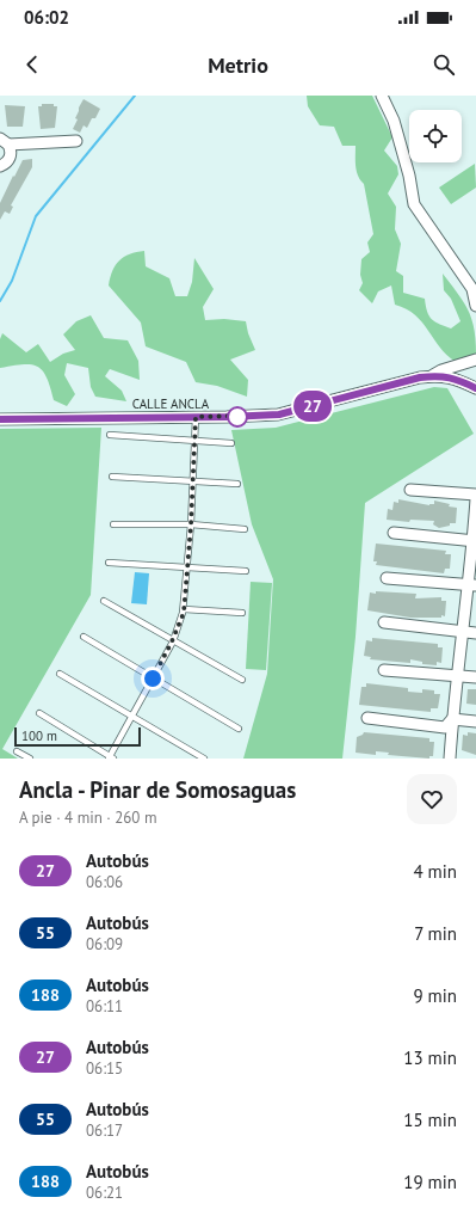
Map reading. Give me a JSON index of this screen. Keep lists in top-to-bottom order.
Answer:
{
  "streets": {
    "street": ["CALLE ANCLA"]
  },
  "lines": ["bus line 27"],
  "scale_bar": "100 m",
  "page": {
    "status": "06:02",
    "header": "Metrio",
    "on_map": "27",
    "scale": "100 m",
    "heading": ["Ancla - Pinar de Somosaguas", "A pie · 4 min · 260 m"],
    "list": [
      {
        "mark": "27",
        "name": "Autobús",
        "note": "06:06",
        "value": "4 min"
      },
      {
        "mark": "55",
        "name": "Autobús",
        "note": "06:09",
        "value": "7 min"
      },
      {
        "mark": "188",
        "name": "Autobús",
        "note": "06:11",
        "value": "9 min"
      },
      {
        "mark": "27",
        "name": "Autobús",
        "note": "06:15",
        "value": "13 min"
      },
      {
        "mark": "55",
        "name": "Autobús",
        "note": "06:17",
        "value": "15 min"
      },
      {
        "mark": "188",
        "name": "Autobús",
        "note": "06:21",
        "value": "19 min"
      }
    ]
  }
}
